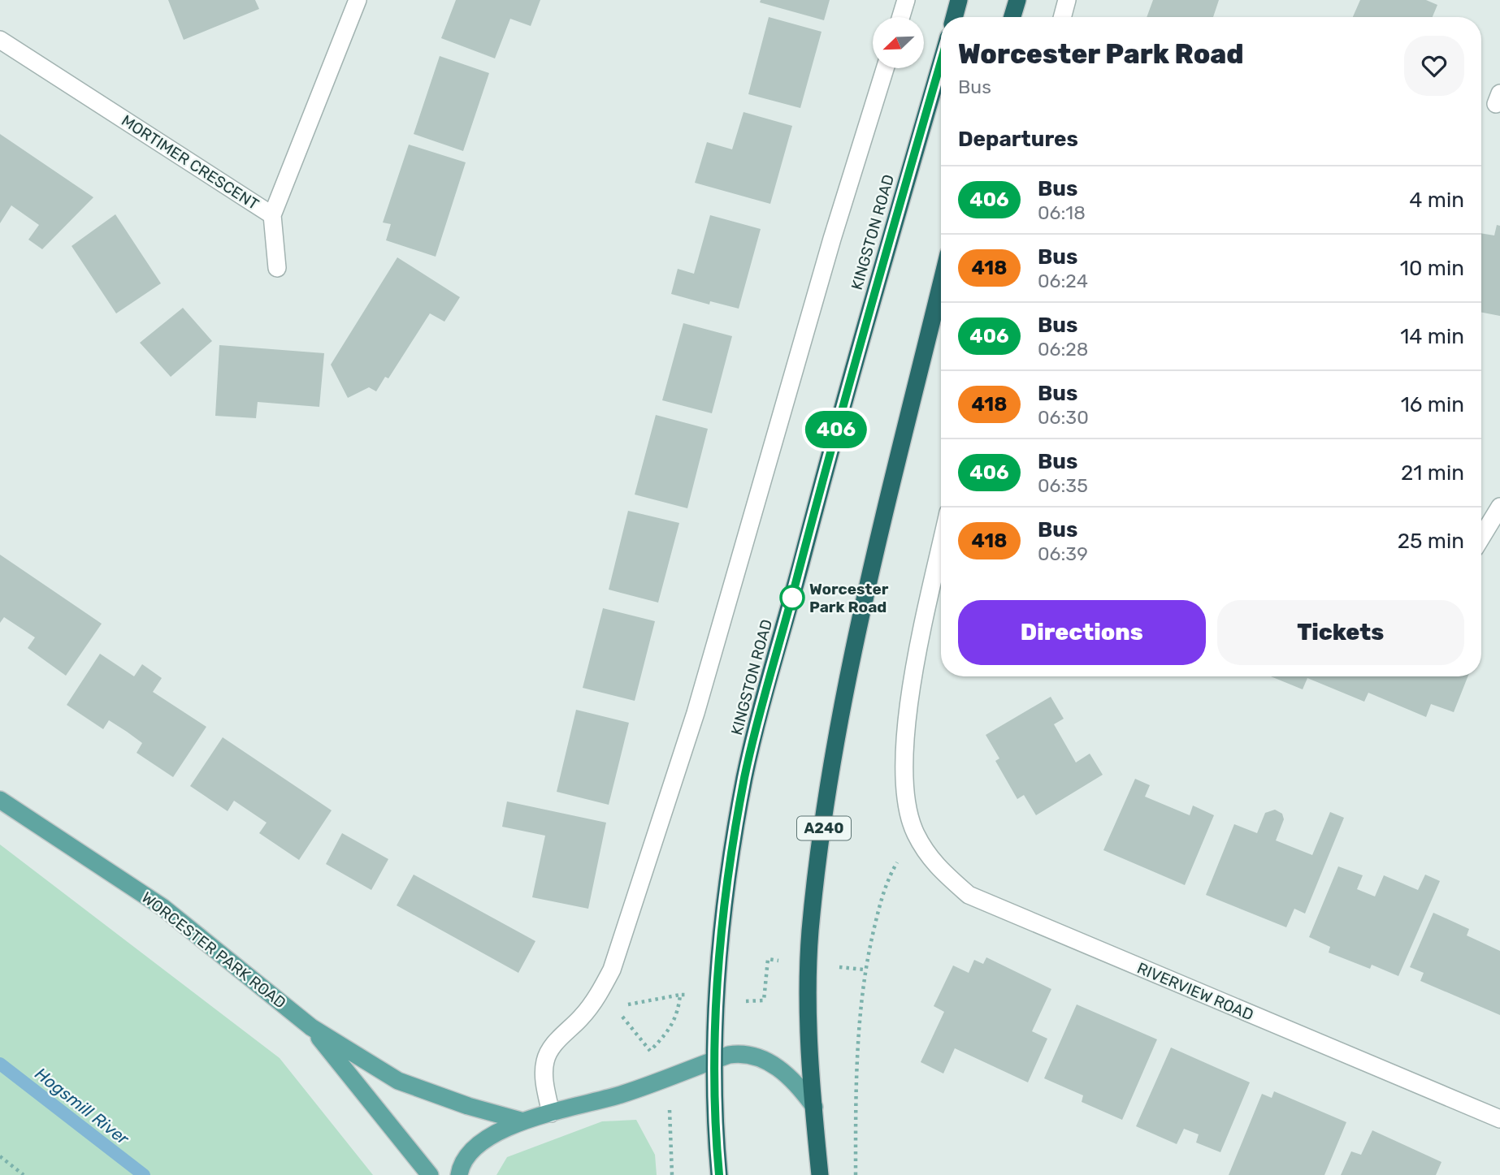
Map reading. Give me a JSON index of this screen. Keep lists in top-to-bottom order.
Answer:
{
  "streets": {
    "highway": ["KINGSTON ROAD", "A240"],
    "main road": ["WORCESTER PARK ROAD"],
    "street": ["MORTIMER CRESCENT", "RIVERVIEW ROAD"]
  },
  "water": ["Hogsmill River"],
  "places": ["Worcester Park Road"],
  "lines": ["bus line 406"],
  "north": "bottom left",
  "page": {
    "on_map": "406",
    "heading": [
      ["Worcester Park Road", "Bus"],
      "Departures"
    ],
    "list": [
      {
        "mark": "406",
        "name": "Bus",
        "note": "06:18",
        "value": "4 min"
      },
      {
        "mark": "418",
        "name": "Bus",
        "note": "06:24",
        "value": "10 min"
      },
      {
        "mark": "406",
        "name": "Bus",
        "note": "06:28",
        "value": "14 min"
      },
      {
        "mark": "418",
        "name": "Bus",
        "note": "06:30",
        "value": "16 min"
      },
      {
        "mark": "406",
        "name": "Bus",
        "note": "06:35",
        "value": "21 min"
      },
      {
        "mark": "418",
        "name": "Bus",
        "note": "06:39",
        "value": "25 min"
      }
    ],
    "buttons": ["Directions", "Tickets"]
  }
}
